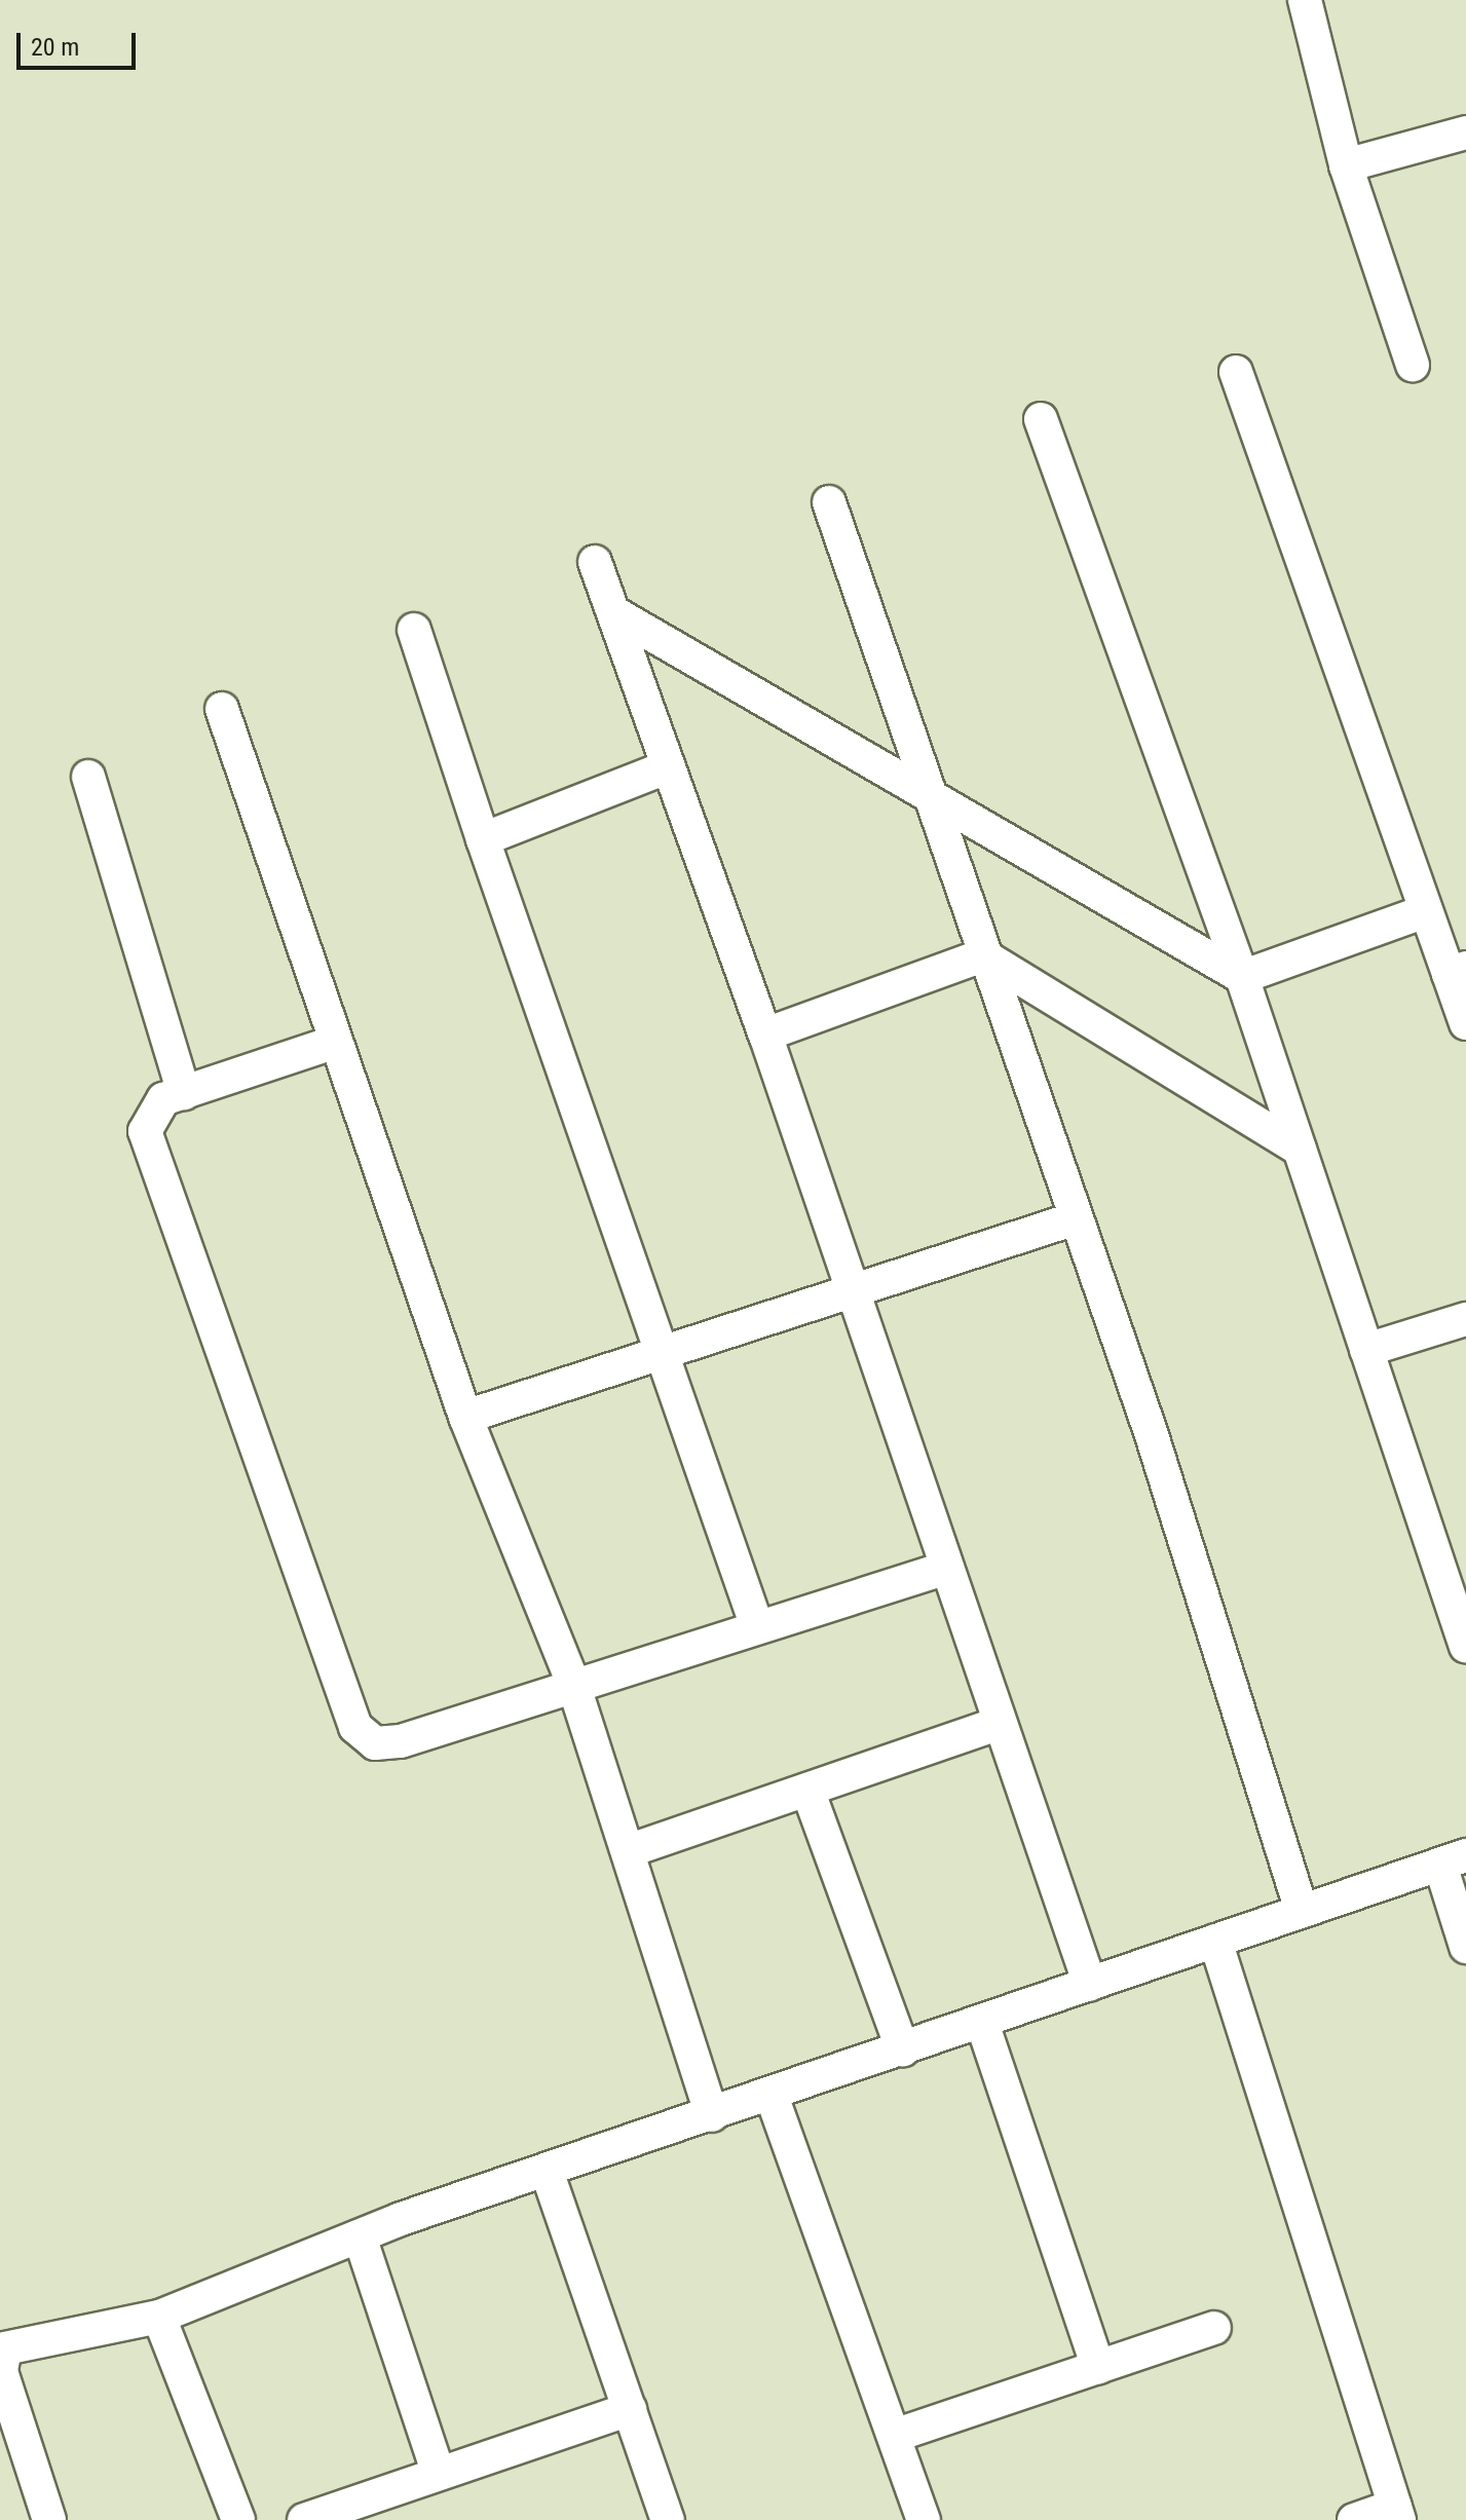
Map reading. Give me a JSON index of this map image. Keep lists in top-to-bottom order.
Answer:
{
  "scale_bar": "20 m"
}
